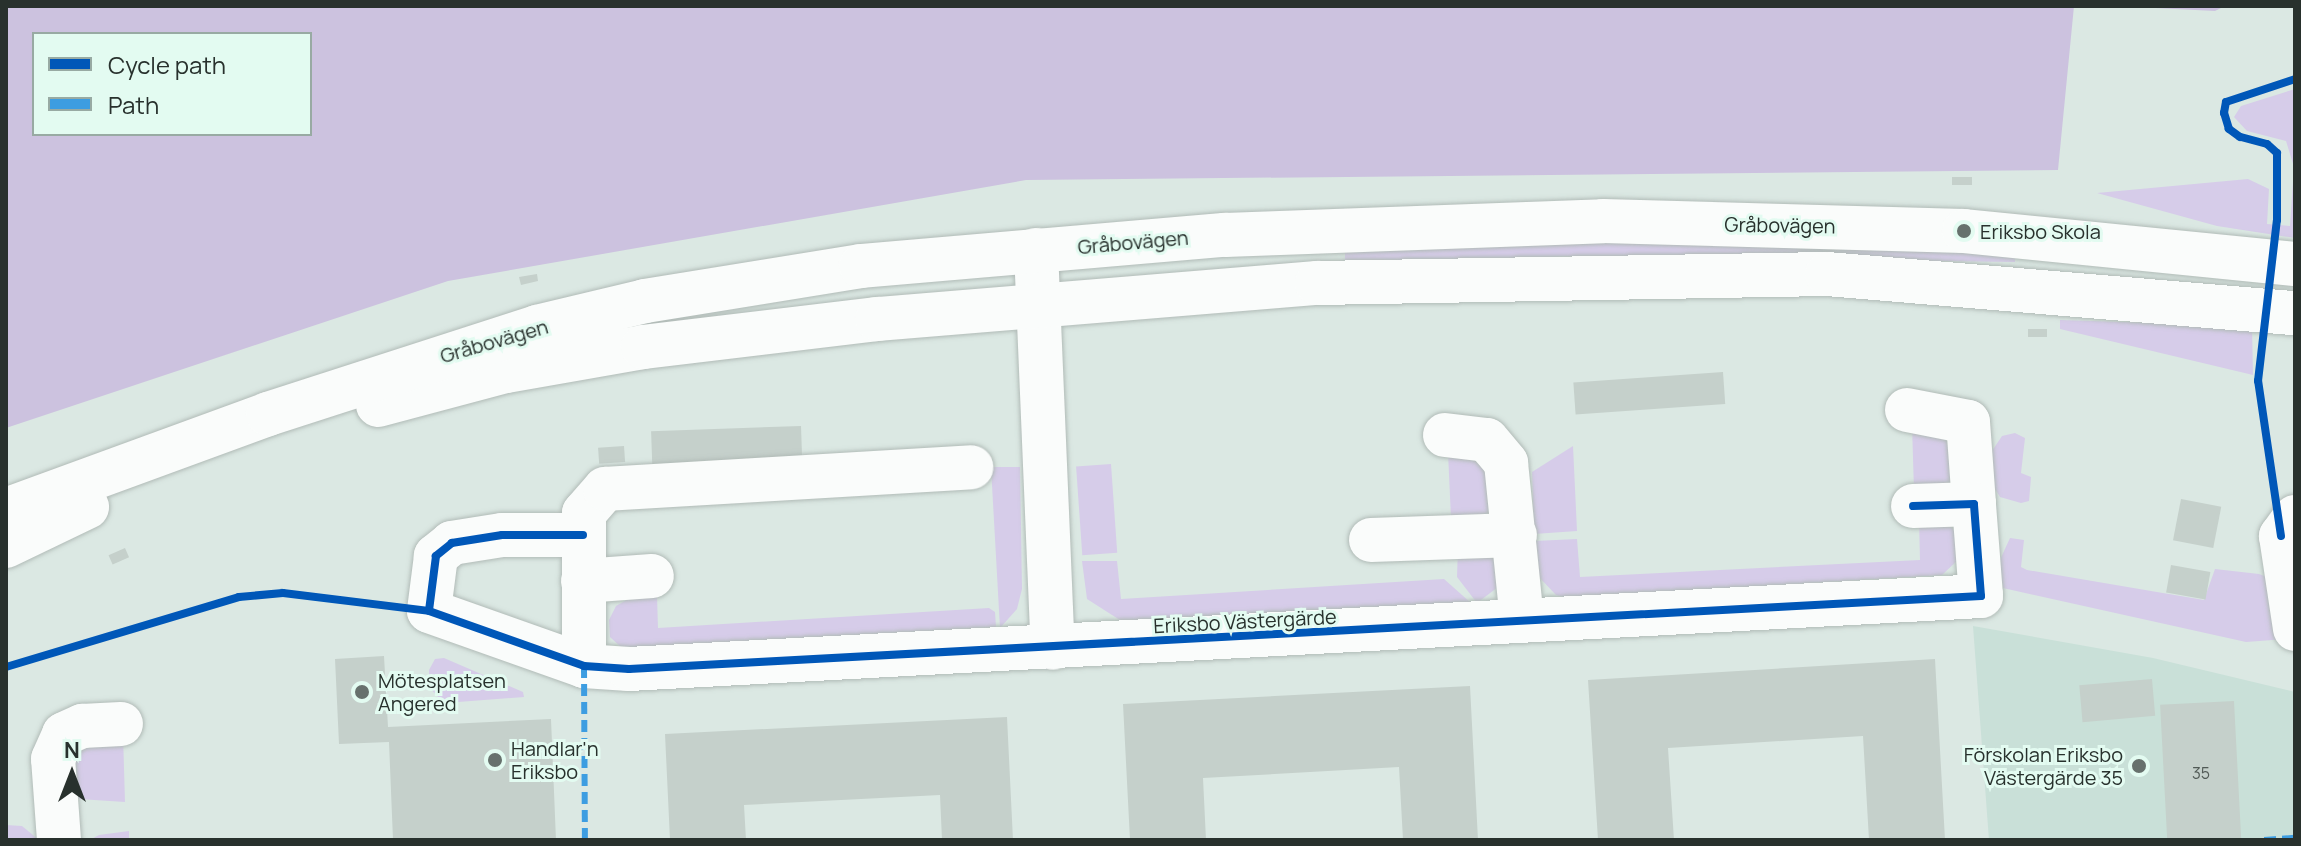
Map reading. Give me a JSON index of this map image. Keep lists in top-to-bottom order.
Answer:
{
  "streets": {
    "main road": ["Gråbovägen", "Eriksbo Västergärde"]
  },
  "places": [
    "Eriksbo Skola",
    "Mötesplatsen Angered",
    "Handlar'n Eriksbo",
    "Förskolan Eriksbo Västergärde 35"
  ],
  "house_numbers": ["35"],
  "legend": ["Cycle path", "Path"],
  "north": "top"
}
